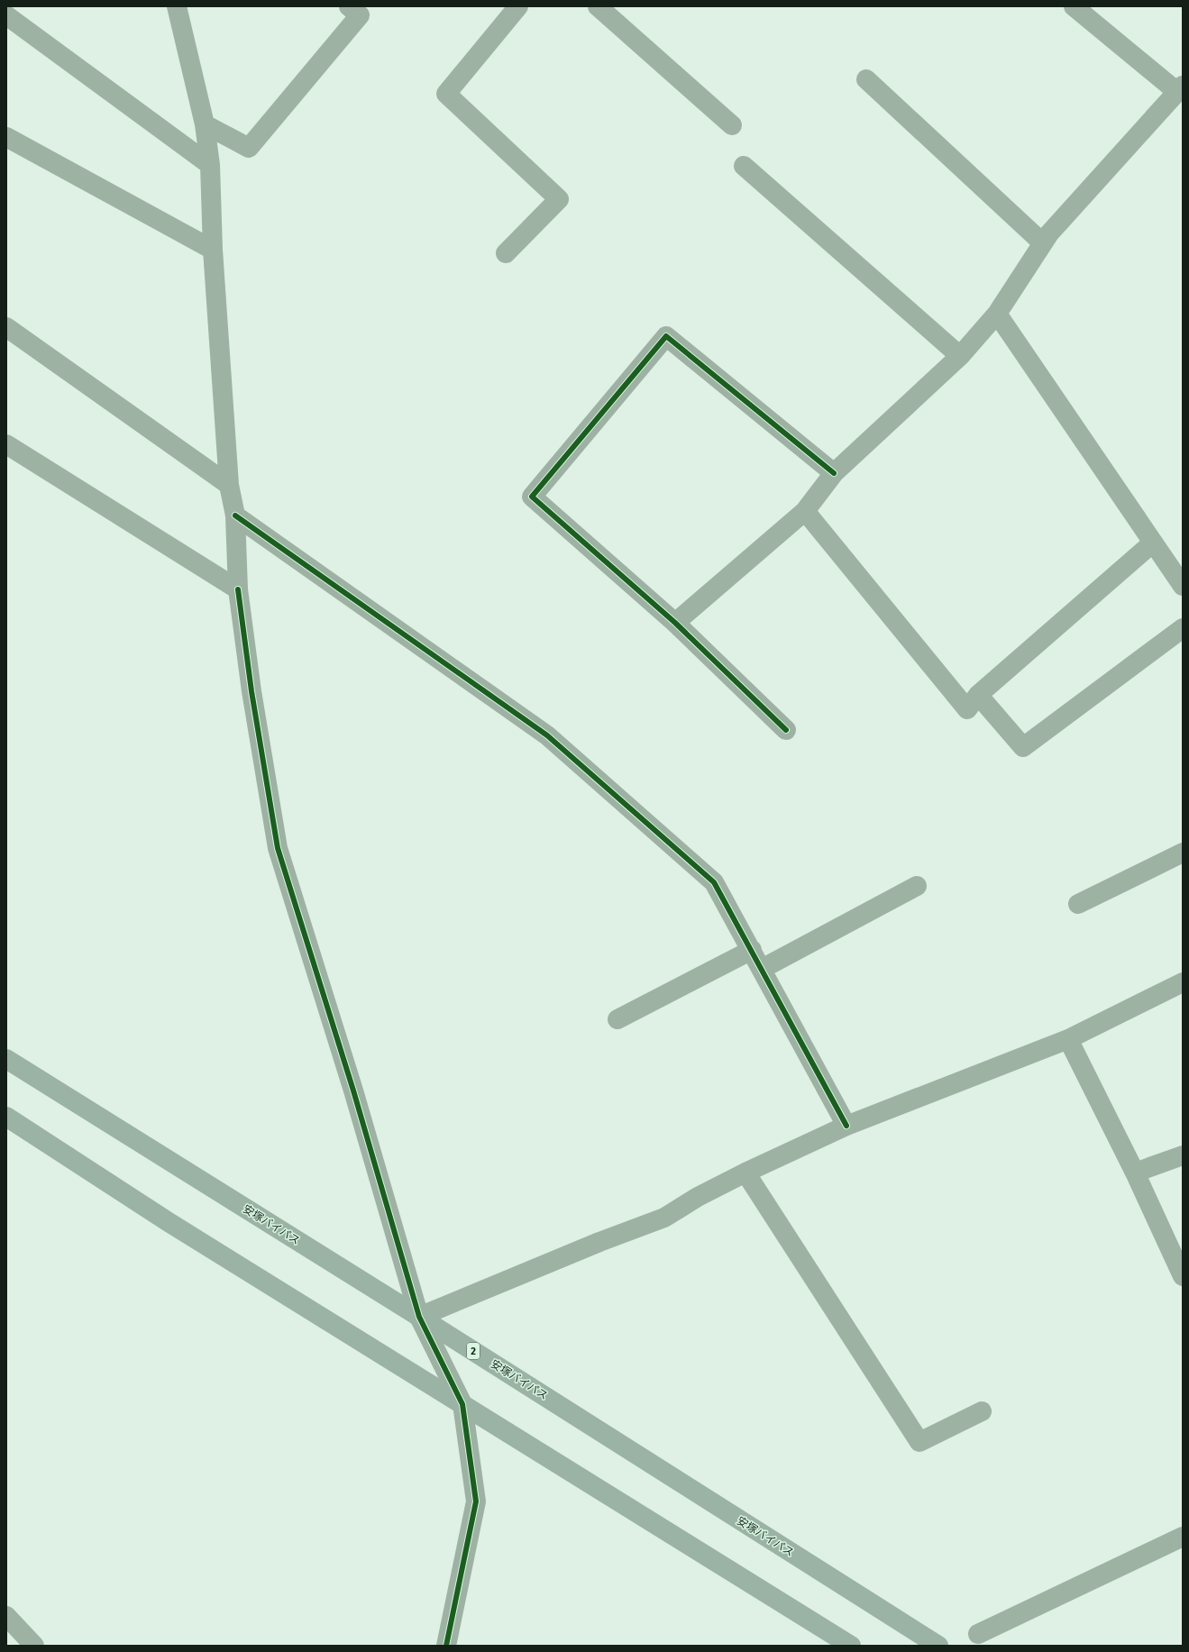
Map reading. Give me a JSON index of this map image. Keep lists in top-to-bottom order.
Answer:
{
  "streets": {
    "main road": ["安塚バイパス", "2"]
  }
}
